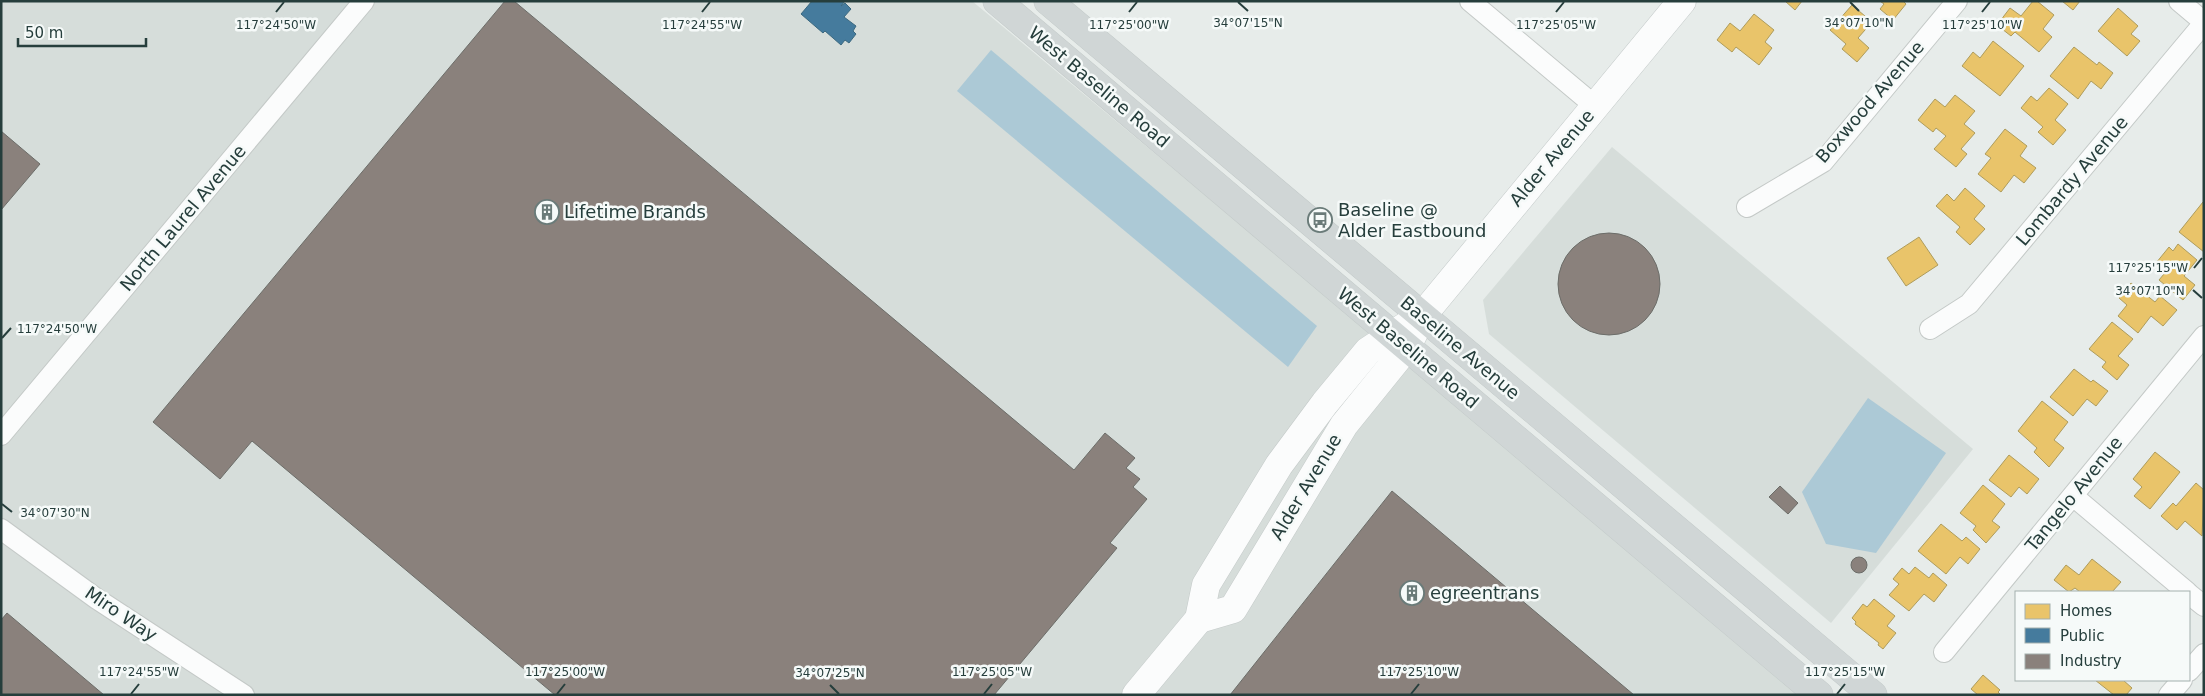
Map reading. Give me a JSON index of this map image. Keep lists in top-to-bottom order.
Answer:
{
  "streets": {
    "main road": ["West Baseline Road", "Alder Avenue", "Baseline Avenue"],
    "street": [
      "Boxwood Avenue",
      "Lombardy Avenue",
      "North Laurel Avenue",
      "Tangelo Avenue",
      "Miro Way"
    ]
  },
  "crossings": [
    ["West Baseline Road", "Alder Avenue"],
    ["Alder Avenue", "Baseline Avenue"]
  ],
  "places": {
    "building": ["Lifetime Brands", "egreentrans"],
    "bus stop": ["Baseline @ Alder Eastbound"]
  },
  "legend": ["Homes", "Public", "Industry"],
  "scale_bar": "50 m",
  "coordinates": [
    "34°07'15\"N",
    "34°07'10\"N",
    "117°24'50\"W",
    "117°24'55\"W",
    "117°25'00\"W",
    "117°25'05\"W",
    "117°25'10\"W",
    "117°25'15\"W",
    "34°07'30\"N",
    "34°07'25\"N"
  ]
}
